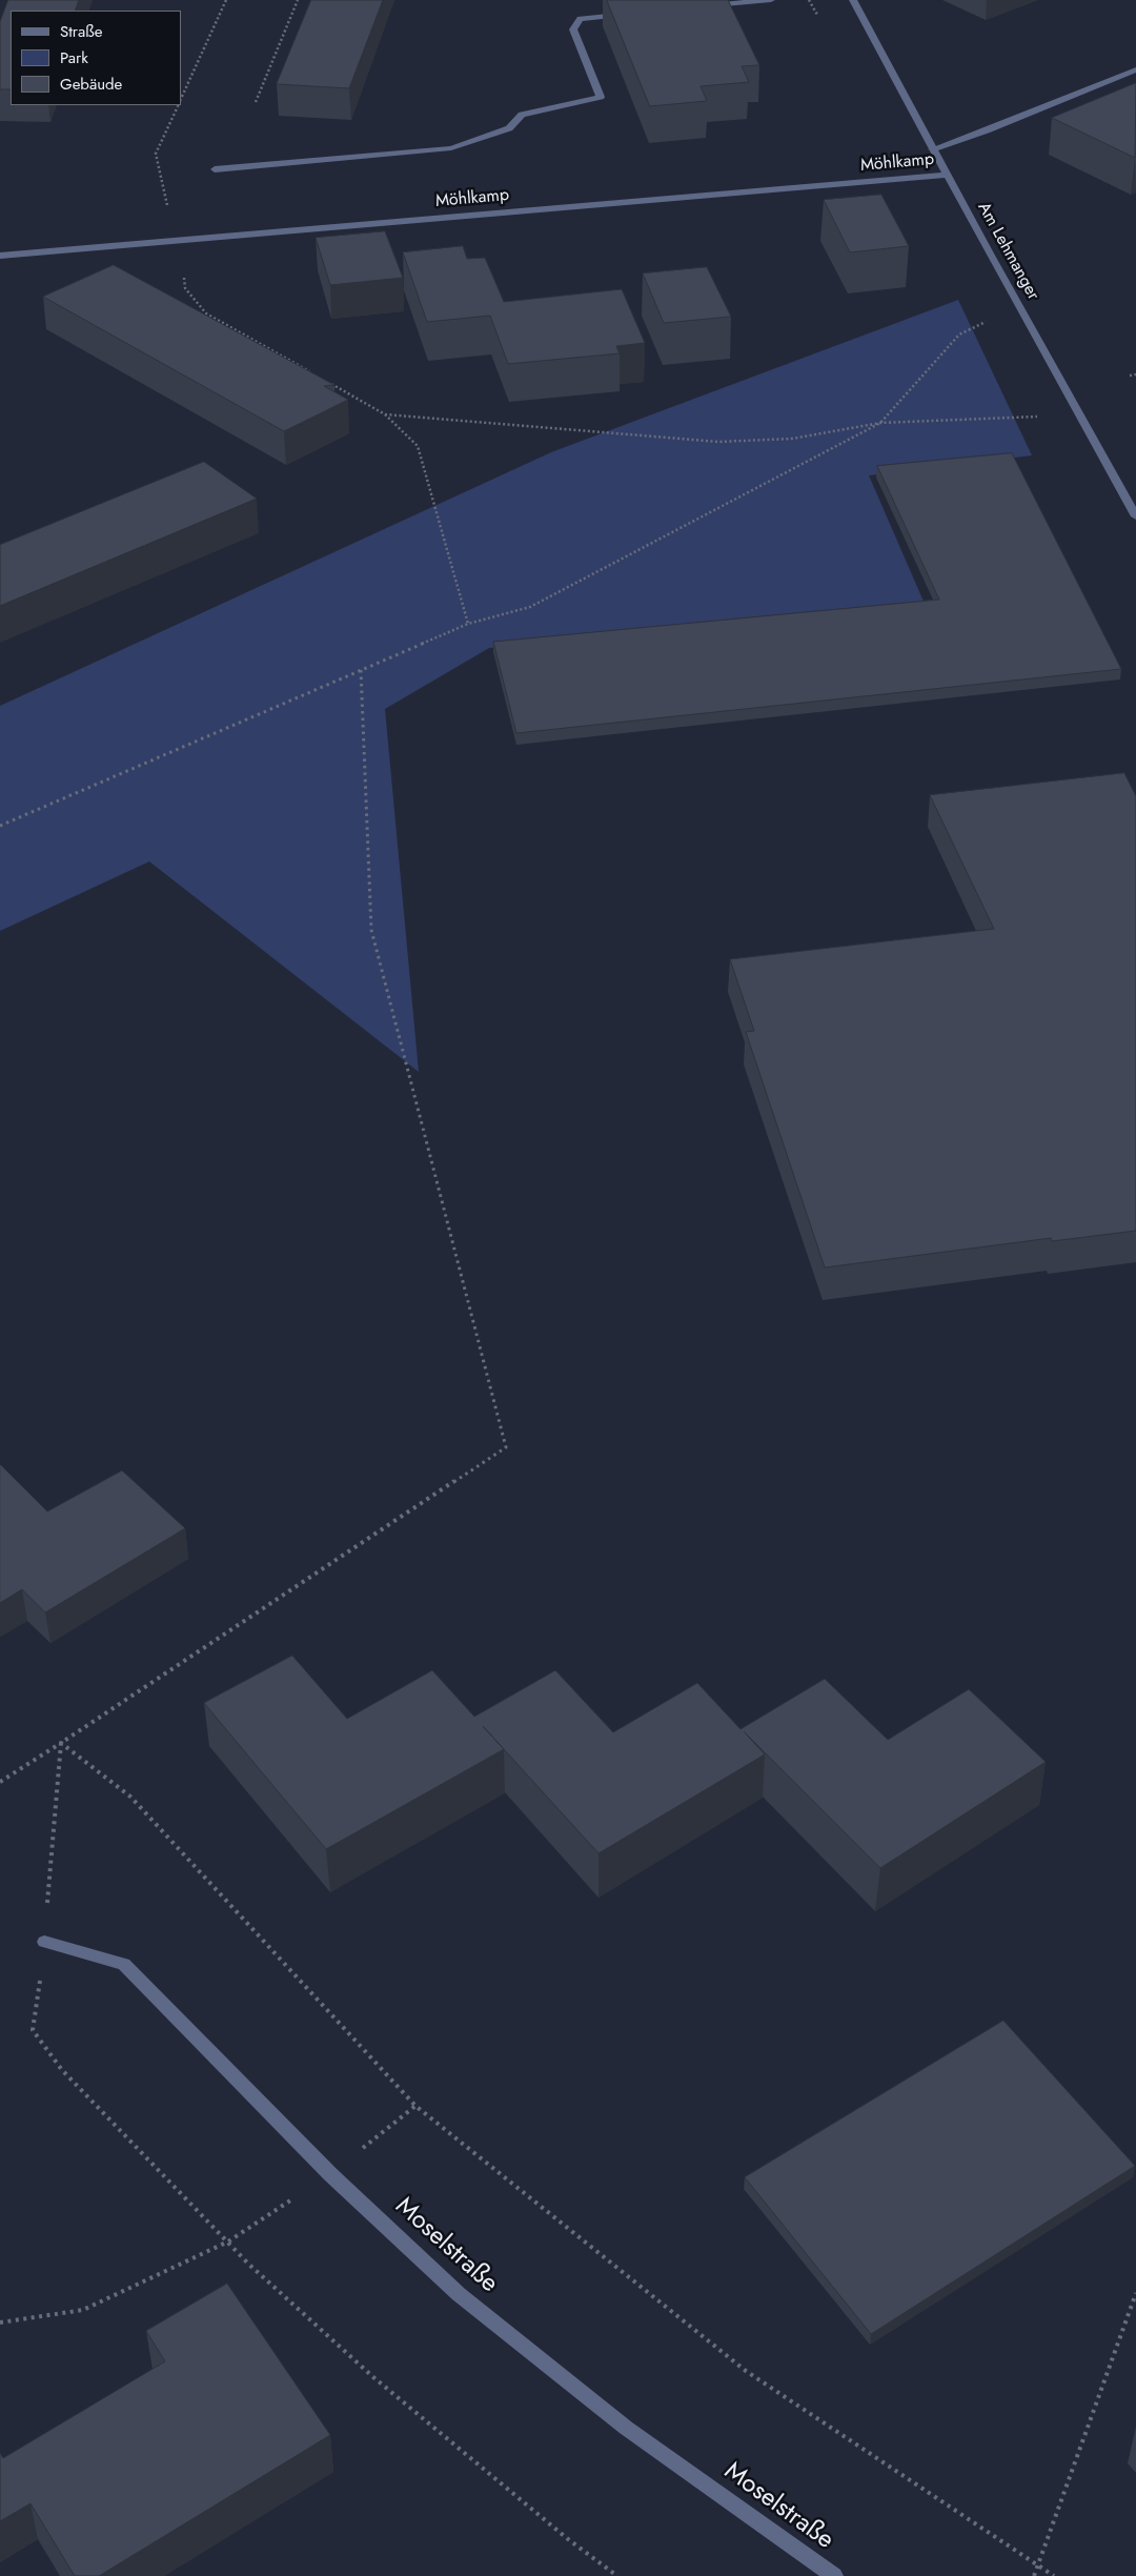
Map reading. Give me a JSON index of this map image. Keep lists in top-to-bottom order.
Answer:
{
  "streets": {
    "street": ["Möhlkamp", "Am Lehmanger", "Moselstraße"]
  },
  "crossings": [
    ["Möhlkamp", "Am Lehmanger"]
  ],
  "legend": ["Straße", "Park", "Gebäude"]
}
